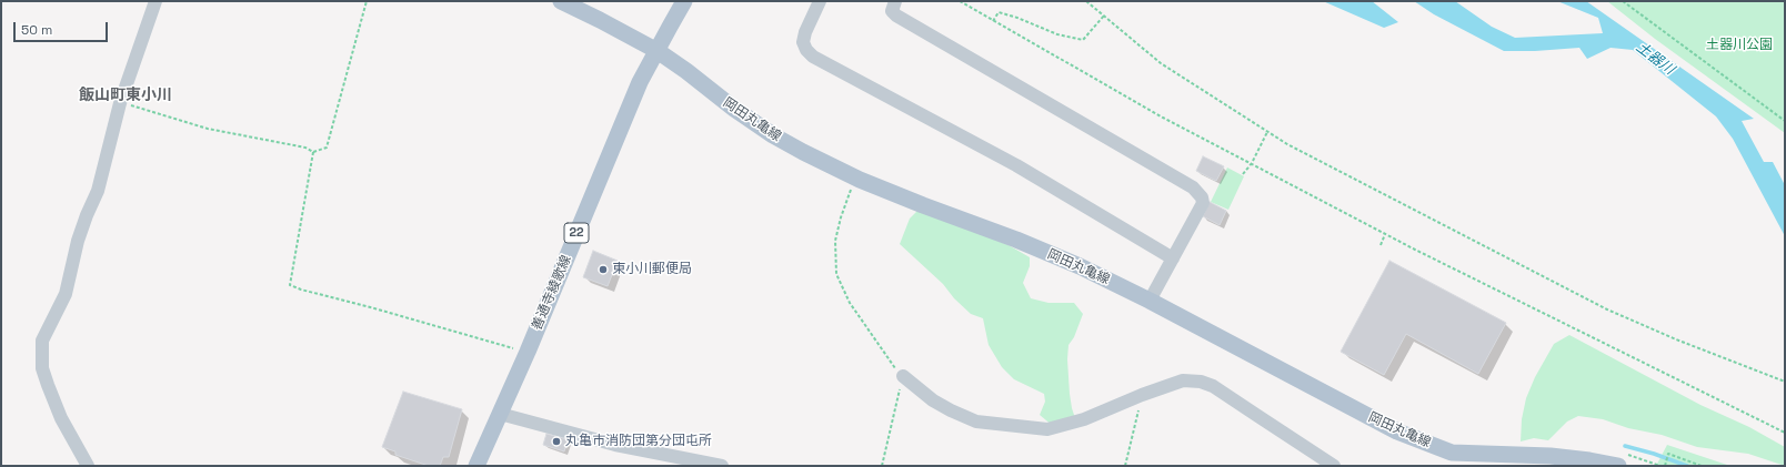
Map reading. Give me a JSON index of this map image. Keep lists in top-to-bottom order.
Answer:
{
  "streets": {
    "main road": ["岡田丸亀線", "22", "善通寺綾歌線"]
  },
  "crossings": [
    ["岡田丸亀線", "善通寺綾歌線"]
  ],
  "districts": ["飯山町東小川"],
  "water": ["土器川"],
  "parks": ["土器川公園"],
  "places": ["東小川郵便局", "丸亀市消防団第分団屯所"],
  "scale_bar": "50 m"
}
